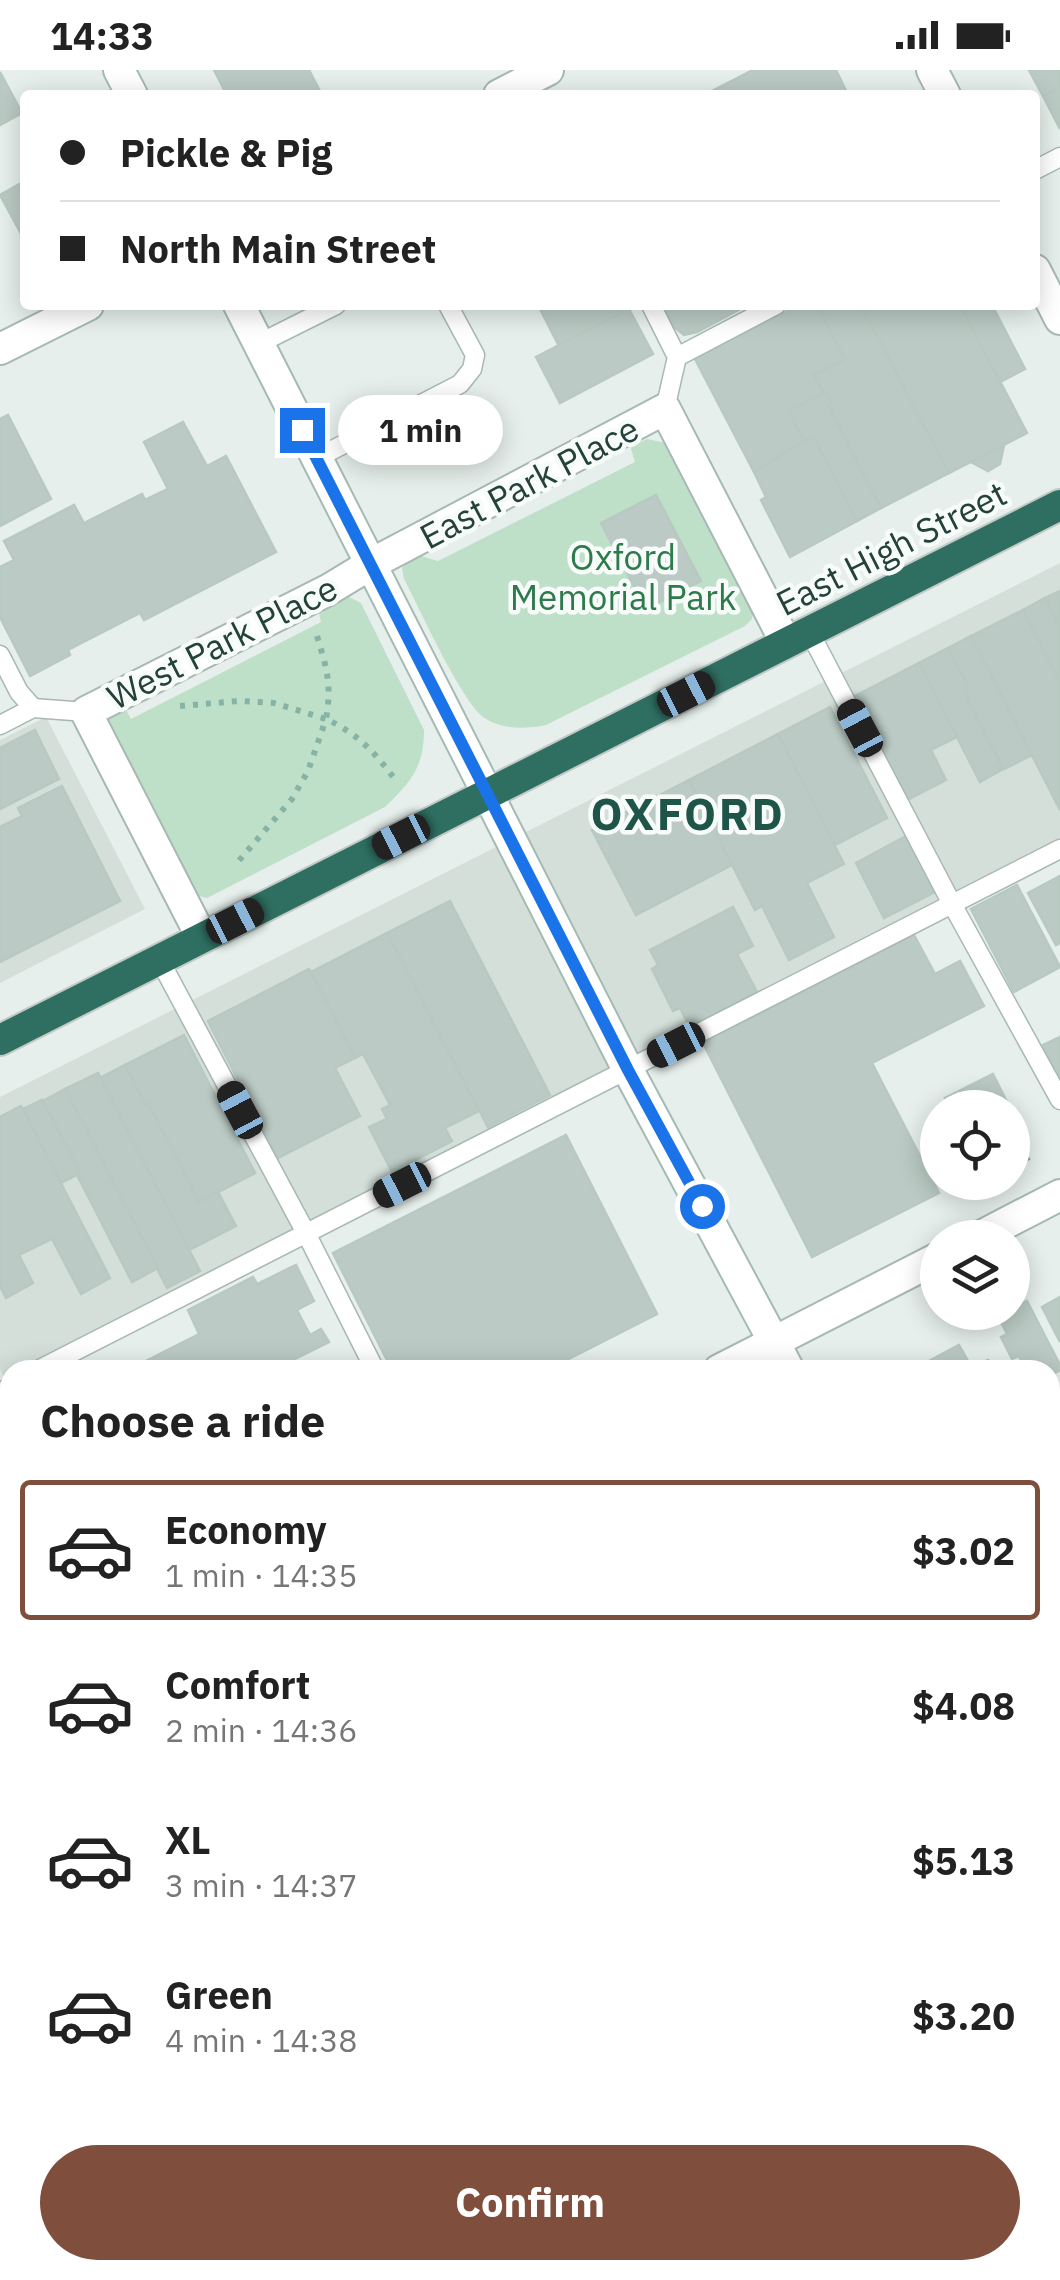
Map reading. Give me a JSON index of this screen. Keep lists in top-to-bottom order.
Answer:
{
  "streets": {
    "highway": ["East High Street"],
    "street": ["East Park Place", "West Park Place"]
  },
  "crossings": [
    ["East Park Place", "East High Street"],
    ["East Park Place", "West Park Place"],
    ["East High Street", "West Park Place"]
  ],
  "districts": ["OXFORD"],
  "parks": ["Oxford Memorial Park"],
  "page": {
    "status": "14:33",
    "banner": ["Pickle & Pig", "North Main Street"],
    "bubble": "1 min",
    "heading": "Choose a ride",
    "list": [
      {
        "name": "Economy",
        "note": "1 min · 14:35",
        "value": "$3.02"
      },
      {
        "name": "Comfort",
        "note": "2 min · 14:36",
        "value": "$4.08"
      },
      {
        "name": "XL",
        "note": "3 min · 14:37",
        "value": "$5.13"
      },
      {
        "name": "Green",
        "note": "4 min · 14:38",
        "value": "$3.20"
      }
    ],
    "buttons": "Confirm"
  }
}
